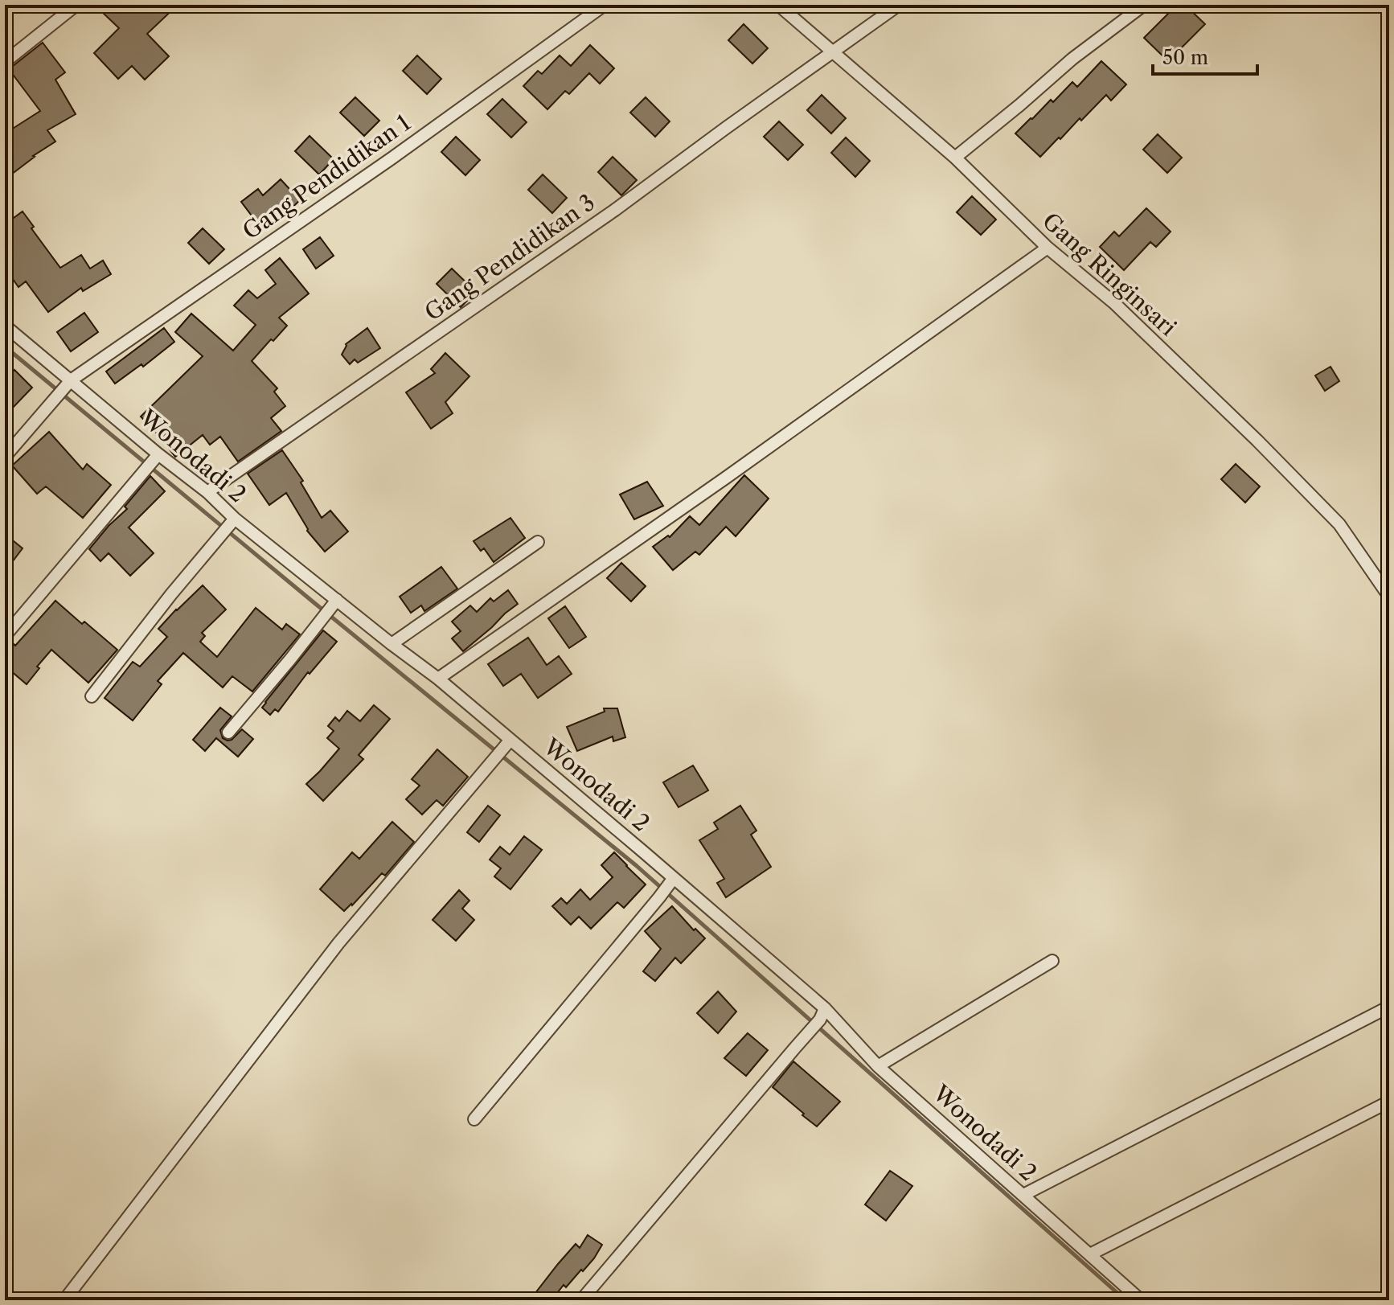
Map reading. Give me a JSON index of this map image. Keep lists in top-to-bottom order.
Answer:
{
  "streets": {
    "street": [
      "Gang Pendidikan 1",
      "Gang Pendidikan 3",
      "Gang Ringinsari",
      "Wonodadi 2"
    ]
  },
  "crossings": [
    ["Gang Pendidikan 1", "Wonodadi 2"],
    ["Gang Pendidikan 3", "Gang Ringinsari"],
    ["Gang Pendidikan 3", "Wonodadi 2"]
  ],
  "scale_bar": "50 m"
}
